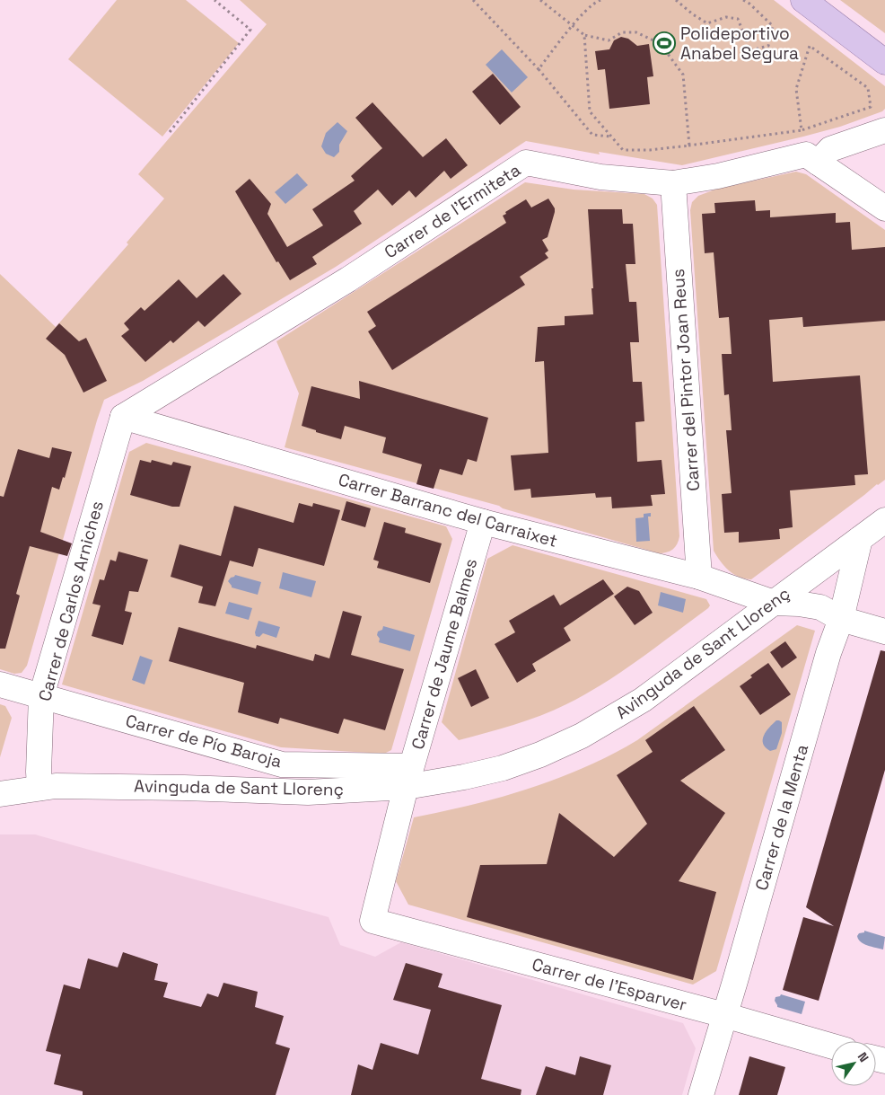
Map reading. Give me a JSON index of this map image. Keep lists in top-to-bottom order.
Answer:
{
  "streets": {
    "street": [
      "Carrer de l'Ermiteta",
      "Carrer del Pintor Joan Reus",
      "Carrer Barranc del Carraixet",
      "Carrer de Carlos Arniches",
      "Avinguda de Sant Llorenç",
      "Carrer de Jaume Balmes",
      "Carrer de Pío Baroja",
      "Carrer de la Menta",
      "Carrer de l'Esparver"
    ]
  },
  "crossings": [
    ["Carrer de l'Ermiteta", "Carrer del Pintor Joan Reus"],
    ["Carrer de l'Ermiteta", "Carrer Barranc del Carraixet"],
    ["Carrer de l'Ermiteta", "Carrer de Carlos Arniches"],
    ["Carrer del Pintor Joan Reus", "Carrer Barranc del Carraixet"],
    ["Carrer Barranc del Carraixet", "Carrer de Carlos Arniches"],
    ["Carrer Barranc del Carraixet", "Avinguda de Sant Llorenç"],
    ["Carrer Barranc del Carraixet", "Carrer de Jaume Balmes"],
    ["Carrer Barranc del Carraixet", "Carrer de la Menta"],
    ["Carrer de Carlos Arniches", "Avinguda de Sant Llorenç"],
    ["Carrer de Carlos Arniches", "Carrer de Pío Baroja"],
    ["Avinguda de Sant Llorenç", "Carrer de Jaume Balmes"],
    ["Avinguda de Sant Llorenç", "Carrer de Pío Baroja"],
    ["Avinguda de Sant Llorenç", "Carrer de la Menta"],
    ["Carrer de Jaume Balmes", "Carrer de Pío Baroja"],
    ["Carrer de Jaume Balmes", "Carrer de l'Esparver"],
    ["Carrer de la Menta", "Carrer de l'Esparver"]
  ],
  "places": {
    "sports": ["Polideportivo Anabel Segura"]
  },
  "north": "top right"
}
